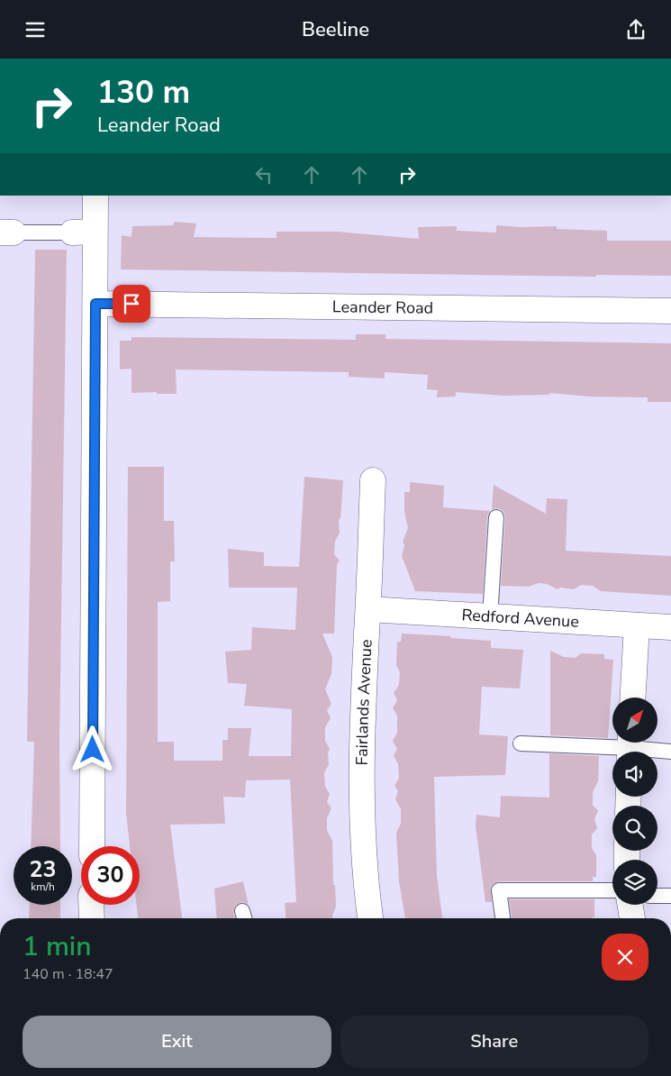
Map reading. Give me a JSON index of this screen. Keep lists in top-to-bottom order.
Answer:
{
  "streets": {
    "street": ["Leander Road", "Redford Avenue", "Fairlands Avenue"]
  },
  "crossings": [
    ["Redford Avenue", "Fairlands Avenue"]
  ],
  "north": "top right",
  "page": {
    "header": "Beeline",
    "turn": ["130 m", "Leander Road"],
    "speed": "23 km/h",
    "limit": "30",
    "heading": ["1 min", "140 m · 18:47"],
    "buttons": ["Exit", "Share"]
  }
}
